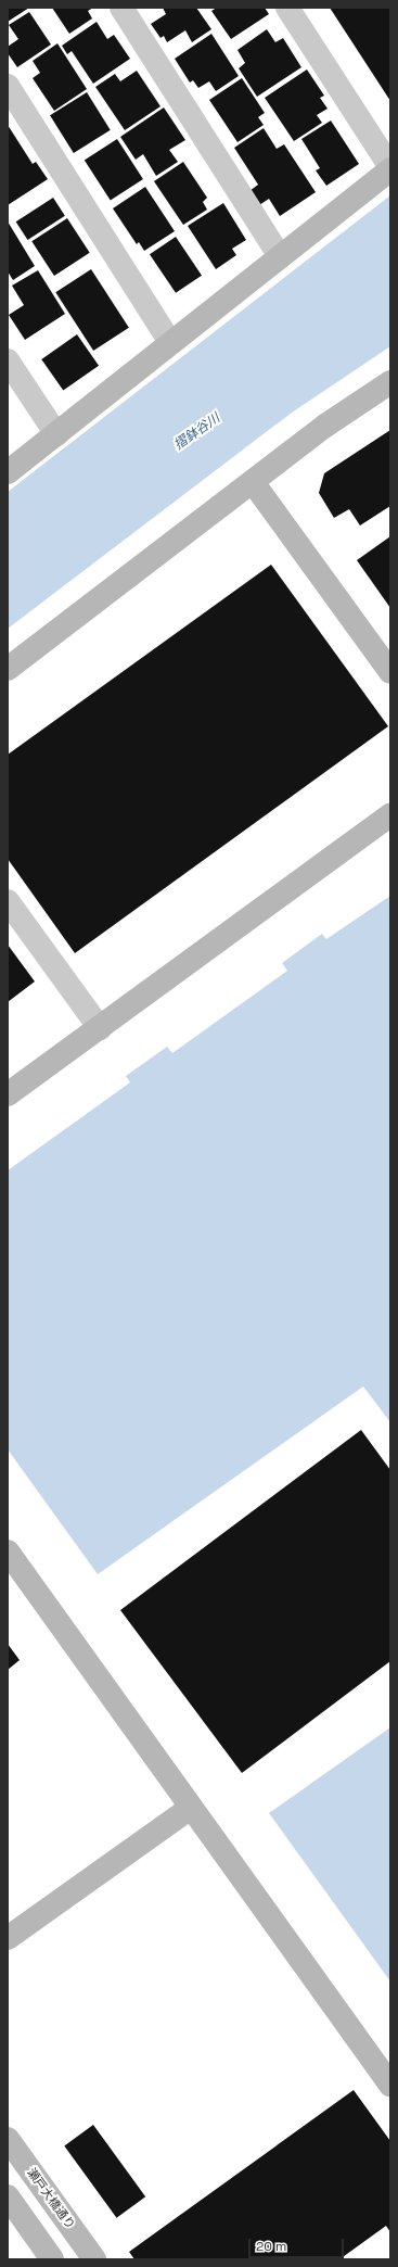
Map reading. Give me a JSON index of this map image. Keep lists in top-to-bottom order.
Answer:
{
  "streets": {
    "street": ["瀬戸大橋通り"]
  },
  "water": ["摺鉢谷川"],
  "scale_bar": "20 m"
}
